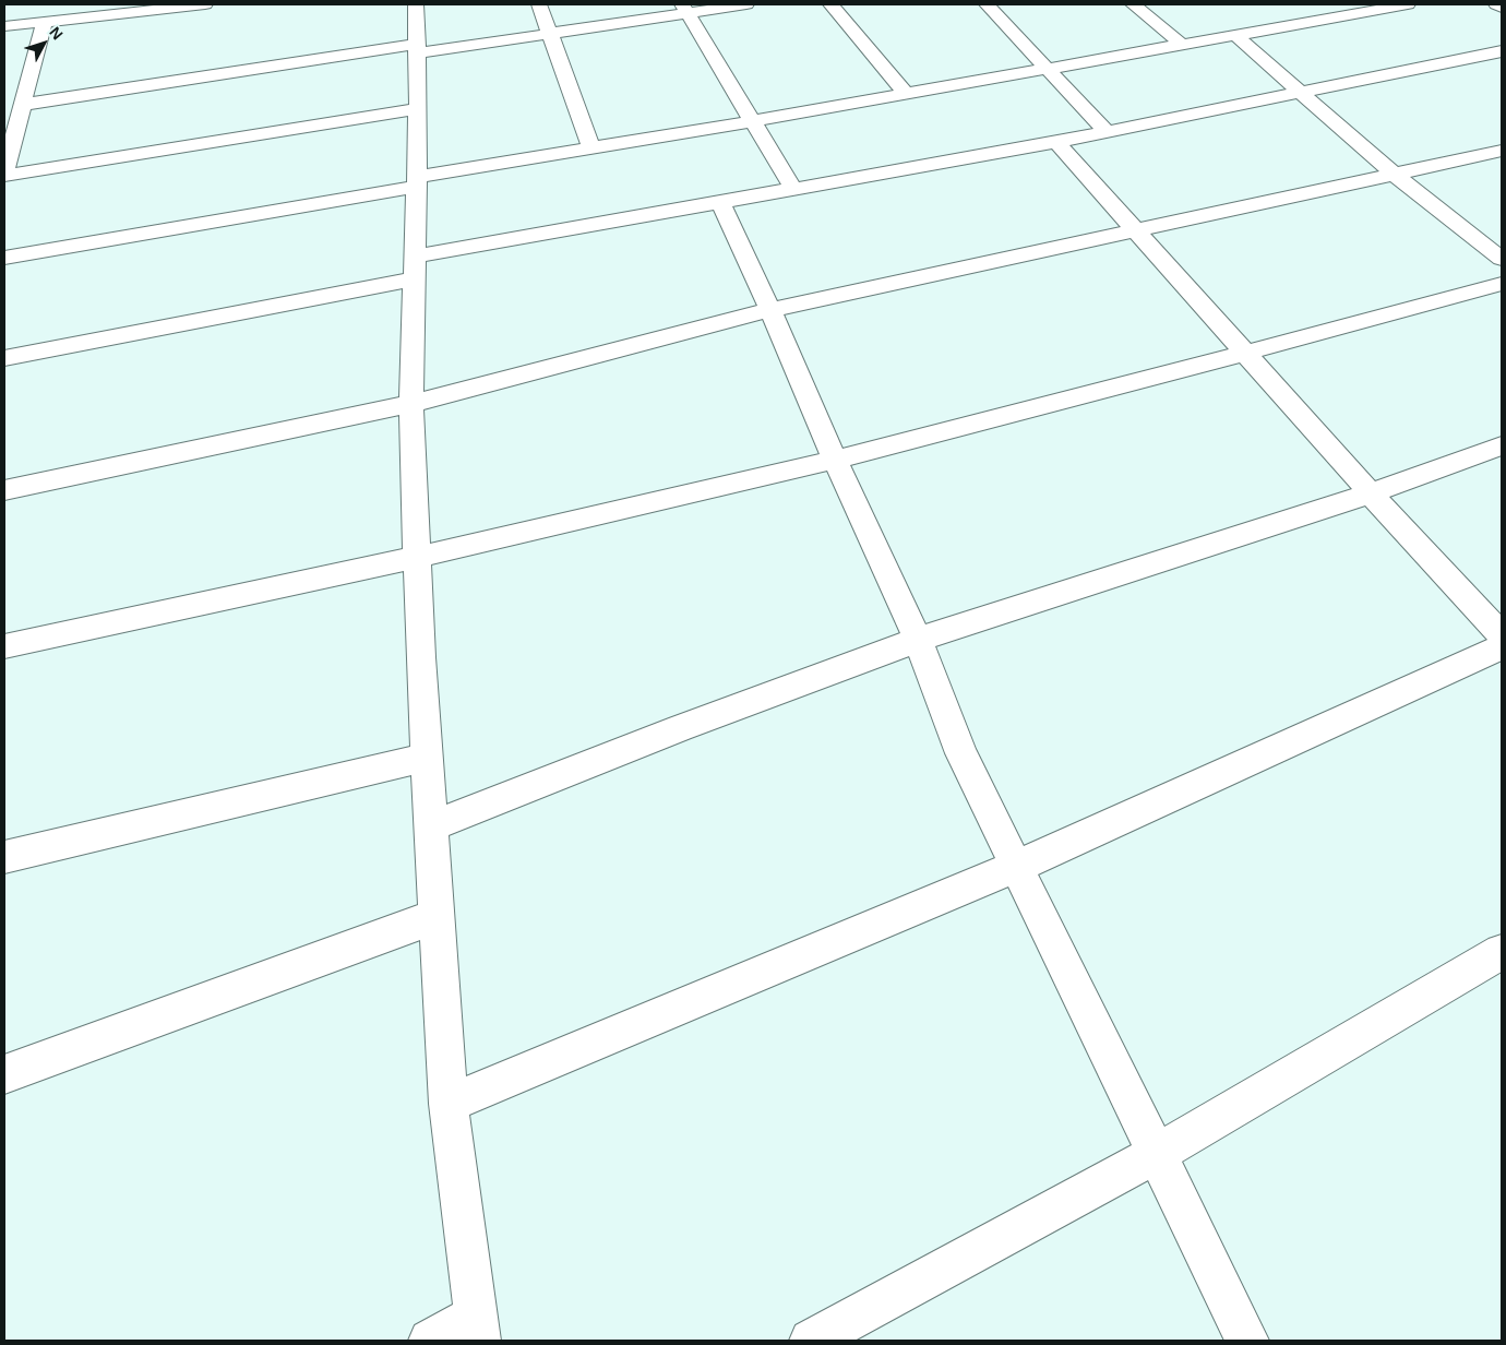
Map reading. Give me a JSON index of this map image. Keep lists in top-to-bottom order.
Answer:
{
  "north": "top right"
}
